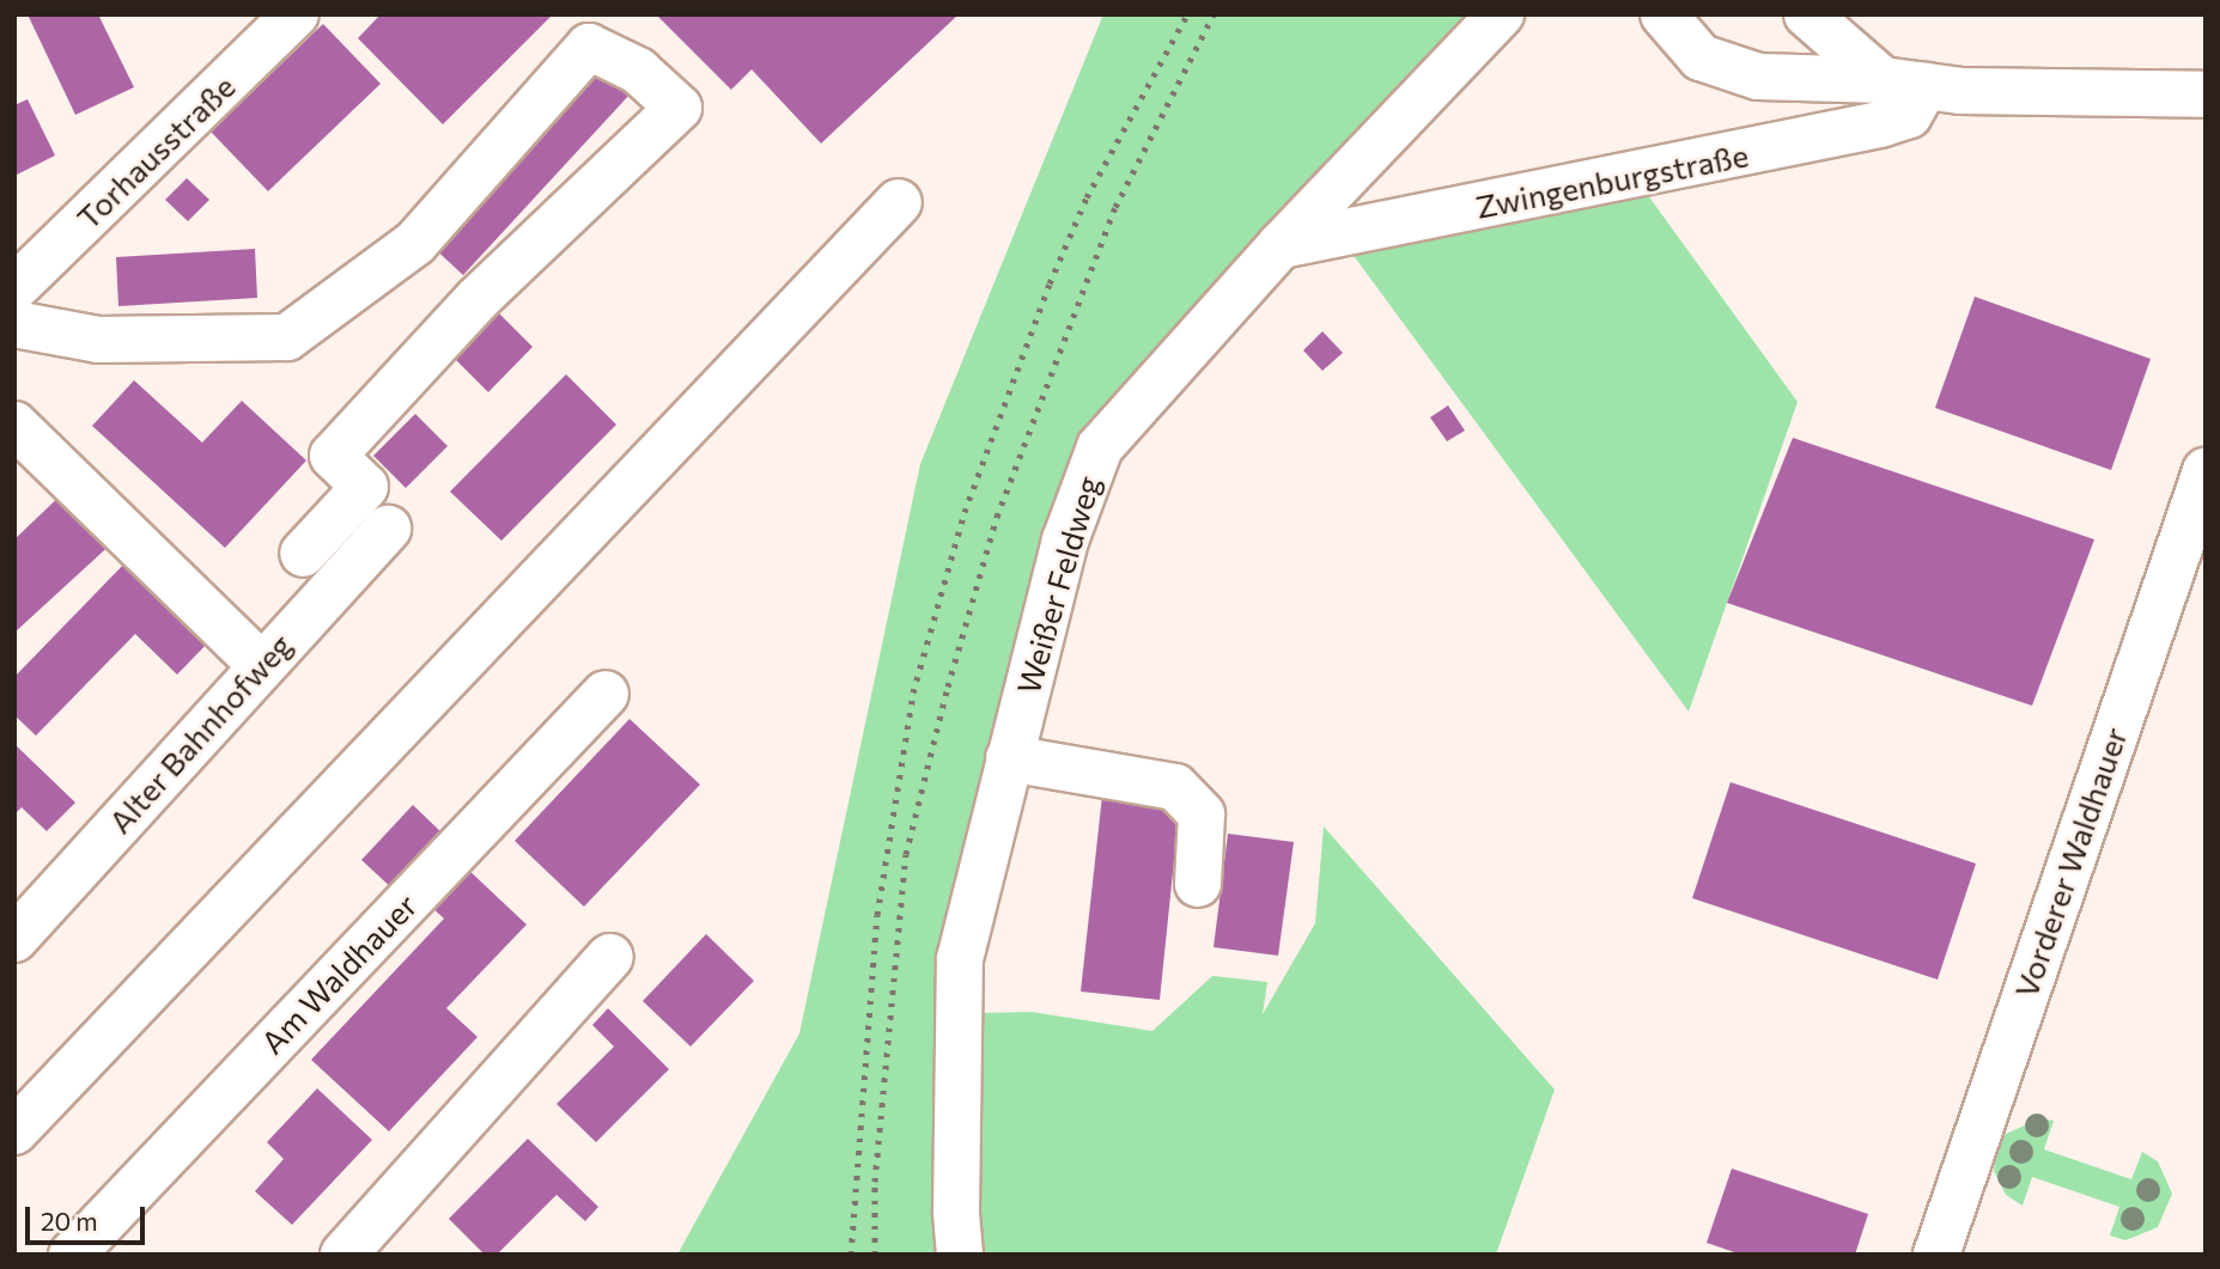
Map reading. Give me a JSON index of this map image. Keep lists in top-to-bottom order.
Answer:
{
  "streets": {
    "street": [
      "Torhausstraße",
      "Zwingenburgstraße",
      "Weißer Feldweg",
      "Alter Bahnhofweg",
      "Vorderer Waldhauer",
      "Am Waldhauer"
    ]
  },
  "crossings": [
    ["Zwingenburgstraße", "Weißer Feldweg"]
  ],
  "scale_bar": "20 m"
}
